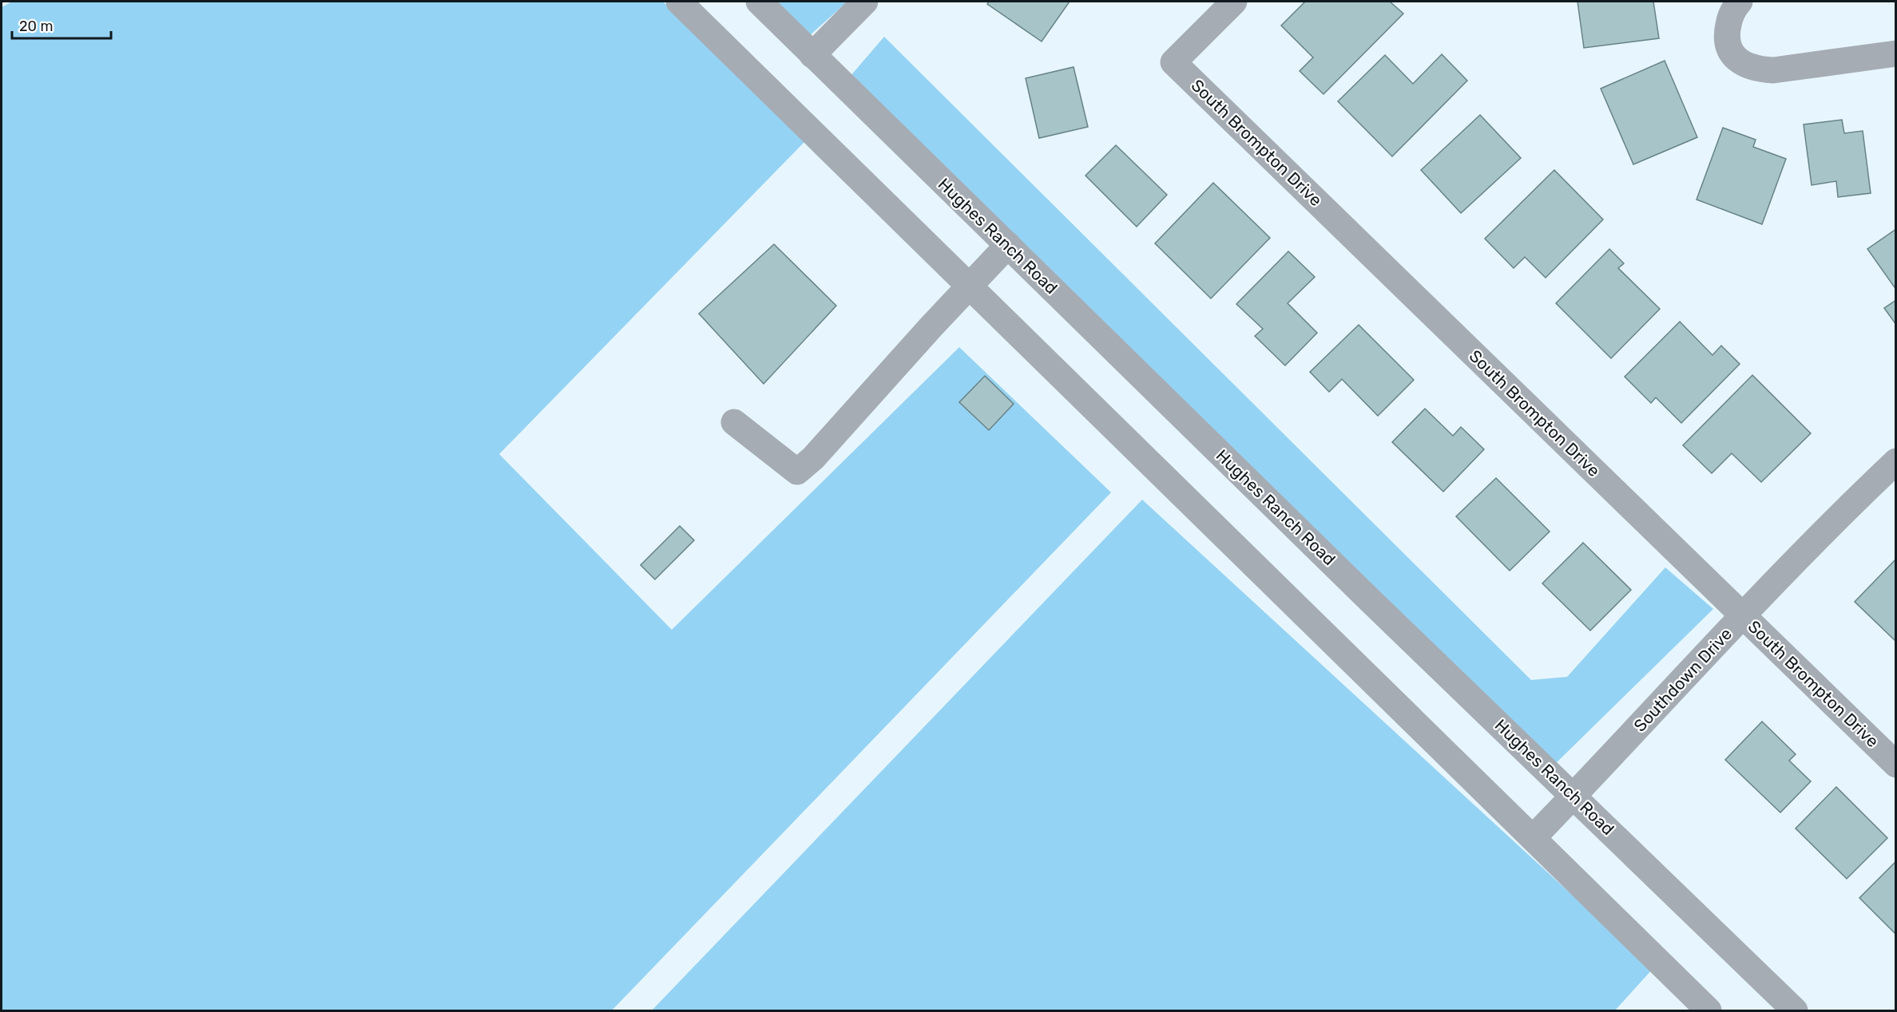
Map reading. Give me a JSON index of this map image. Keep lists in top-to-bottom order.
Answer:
{
  "streets": {
    "street": ["South Brompton Drive", "Hughes Ranch Road", "Southdown Drive"]
  },
  "crossings": [
    ["South Brompton Drive", "Southdown Drive"],
    ["Hughes Ranch Road", "Southdown Drive"]
  ],
  "scale_bar": "20 m"
}
